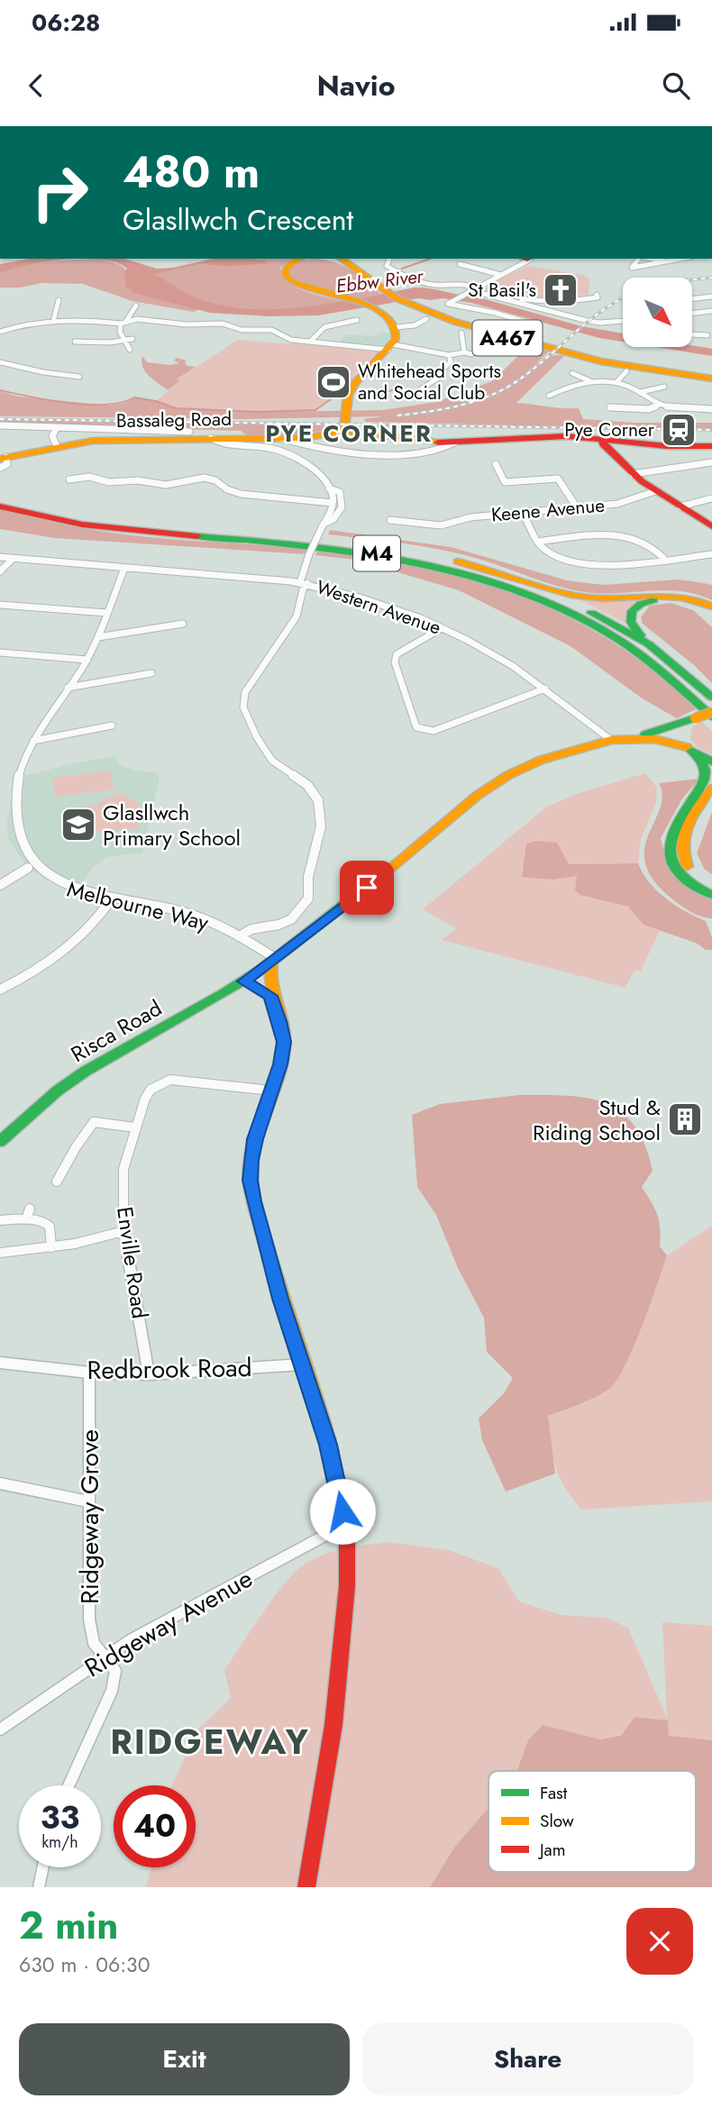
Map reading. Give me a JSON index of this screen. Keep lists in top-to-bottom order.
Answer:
{
  "streets": {
    "main road": [
      "A467",
      "Bassaleg Road",
      "M4",
      "Risca Road"
    ],
    "street": [
      "Keene Avenue",
      "Western Avenue",
      "Melbourne Way",
      "Enville Road",
      "Redbrook Road",
      "Ridgeway Grove",
      "Ridgeway Avenue"
    ]
  },
  "crossings": [
    ["Western Avenue", "Risca Road"],
    ["Melbourne Way", "Risca Road"],
    ["Enville Road", "Redbrook Road"],
    ["Redbrook Road", "Ridgeway Grove"],
    ["Ridgeway Grove", "Ridgeway Avenue"]
  ],
  "districts": ["PYE CORNER", "RIDGEWAY"],
  "water": ["Ebbw River"],
  "places": {
    "church": ["St Basil's"],
    "sports": ["Whitehead Sports and Social Club"],
    "station": ["Pye Corner"],
    "school or university": ["Glasllwch Primary School"],
    "building": ["Stud & Riding School"]
  },
  "legend": ["Fast", "Slow", "Jam"],
  "north": "bottom right",
  "page": {
    "status": "06:28",
    "header": "Navio",
    "turn": ["480 m", "Glasllwch Crescent"],
    "speed": "33 km/h",
    "limit": "40",
    "heading": ["2 min", "630 m · 06:30"],
    "buttons": ["Exit", "Share"]
  }
}
